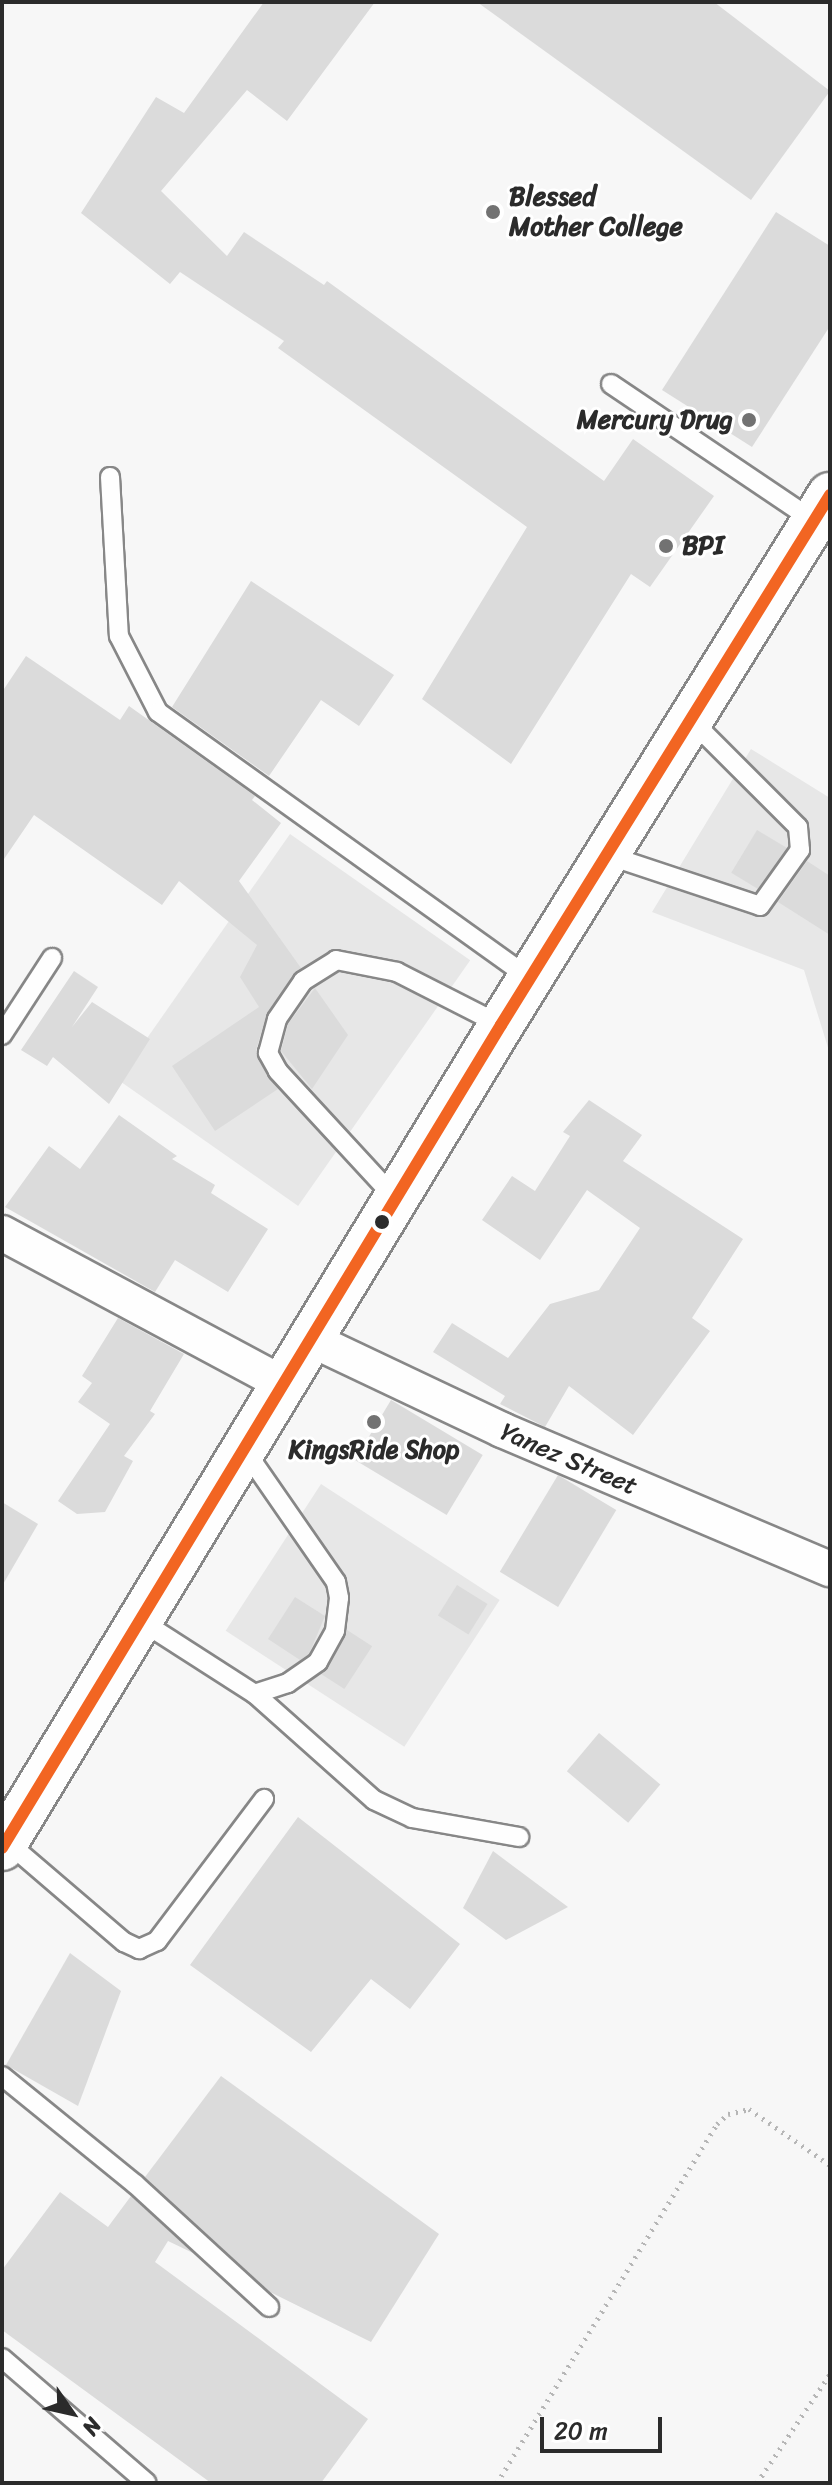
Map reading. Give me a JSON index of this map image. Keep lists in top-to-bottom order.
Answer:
{
  "streets": {
    "street": ["Yanez Street"]
  },
  "places": [
    "Blessed Mother College",
    "Mercury Drug",
    "BPI",
    "KingsRide Shop"
  ],
  "scale_bar": "20 m",
  "north": "bottom right"
}
